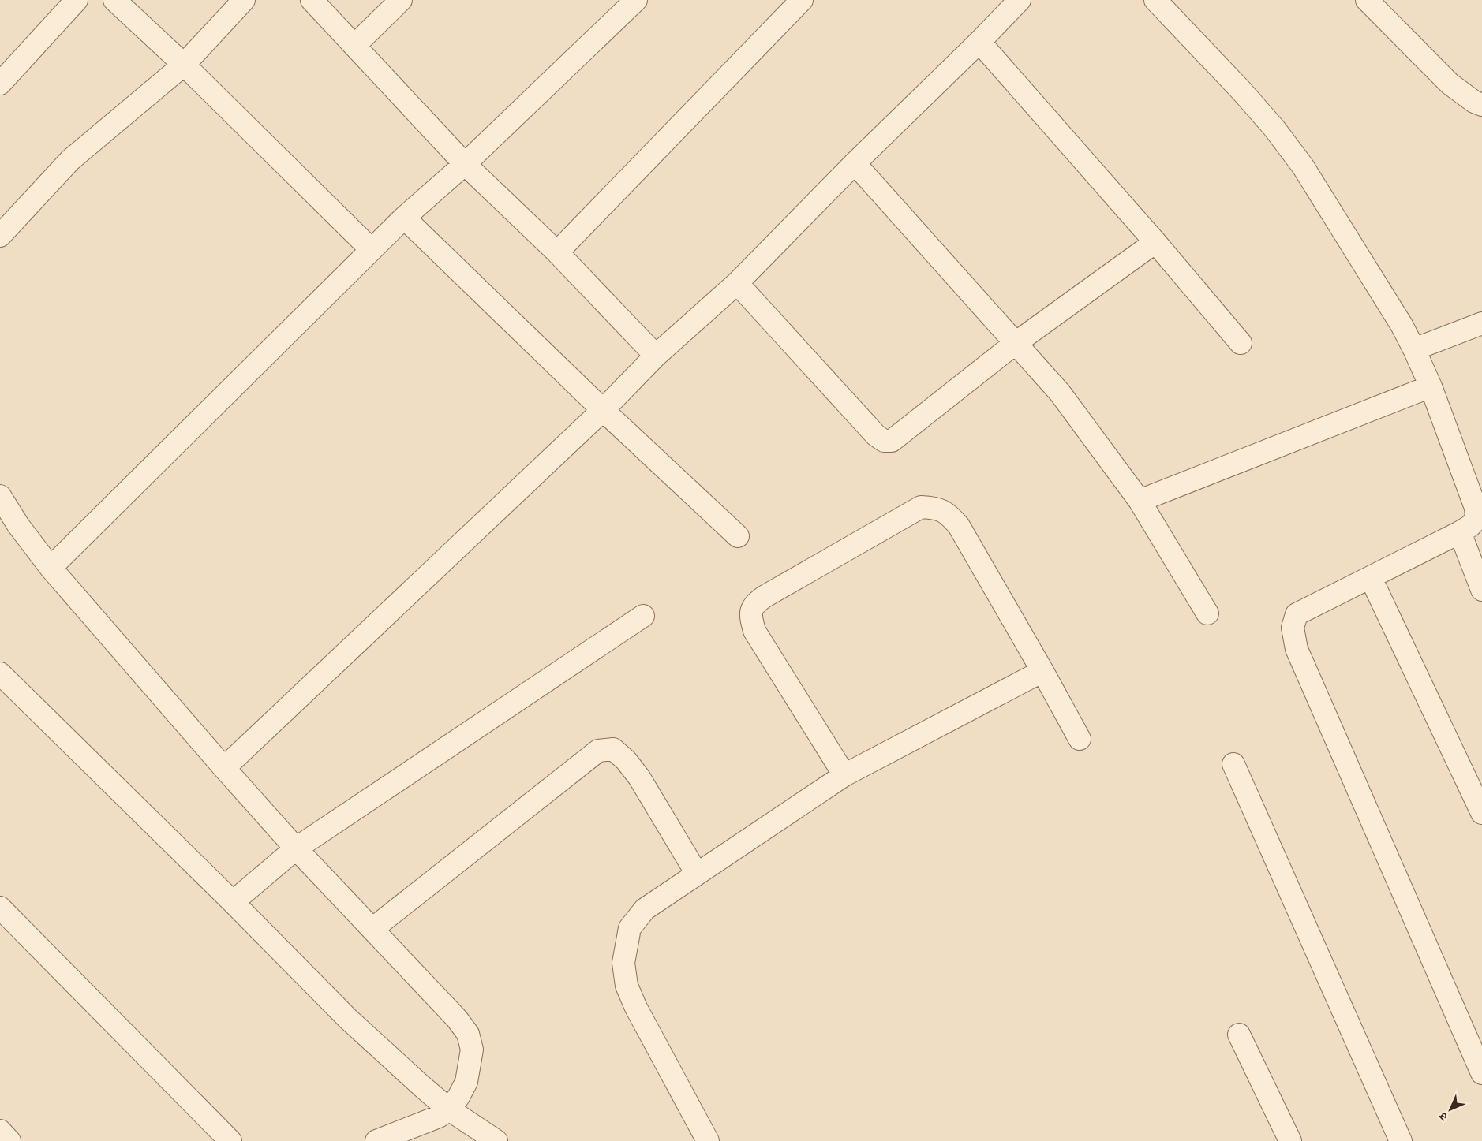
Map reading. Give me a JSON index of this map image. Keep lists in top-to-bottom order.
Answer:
{
  "north": "bottom left"
}
